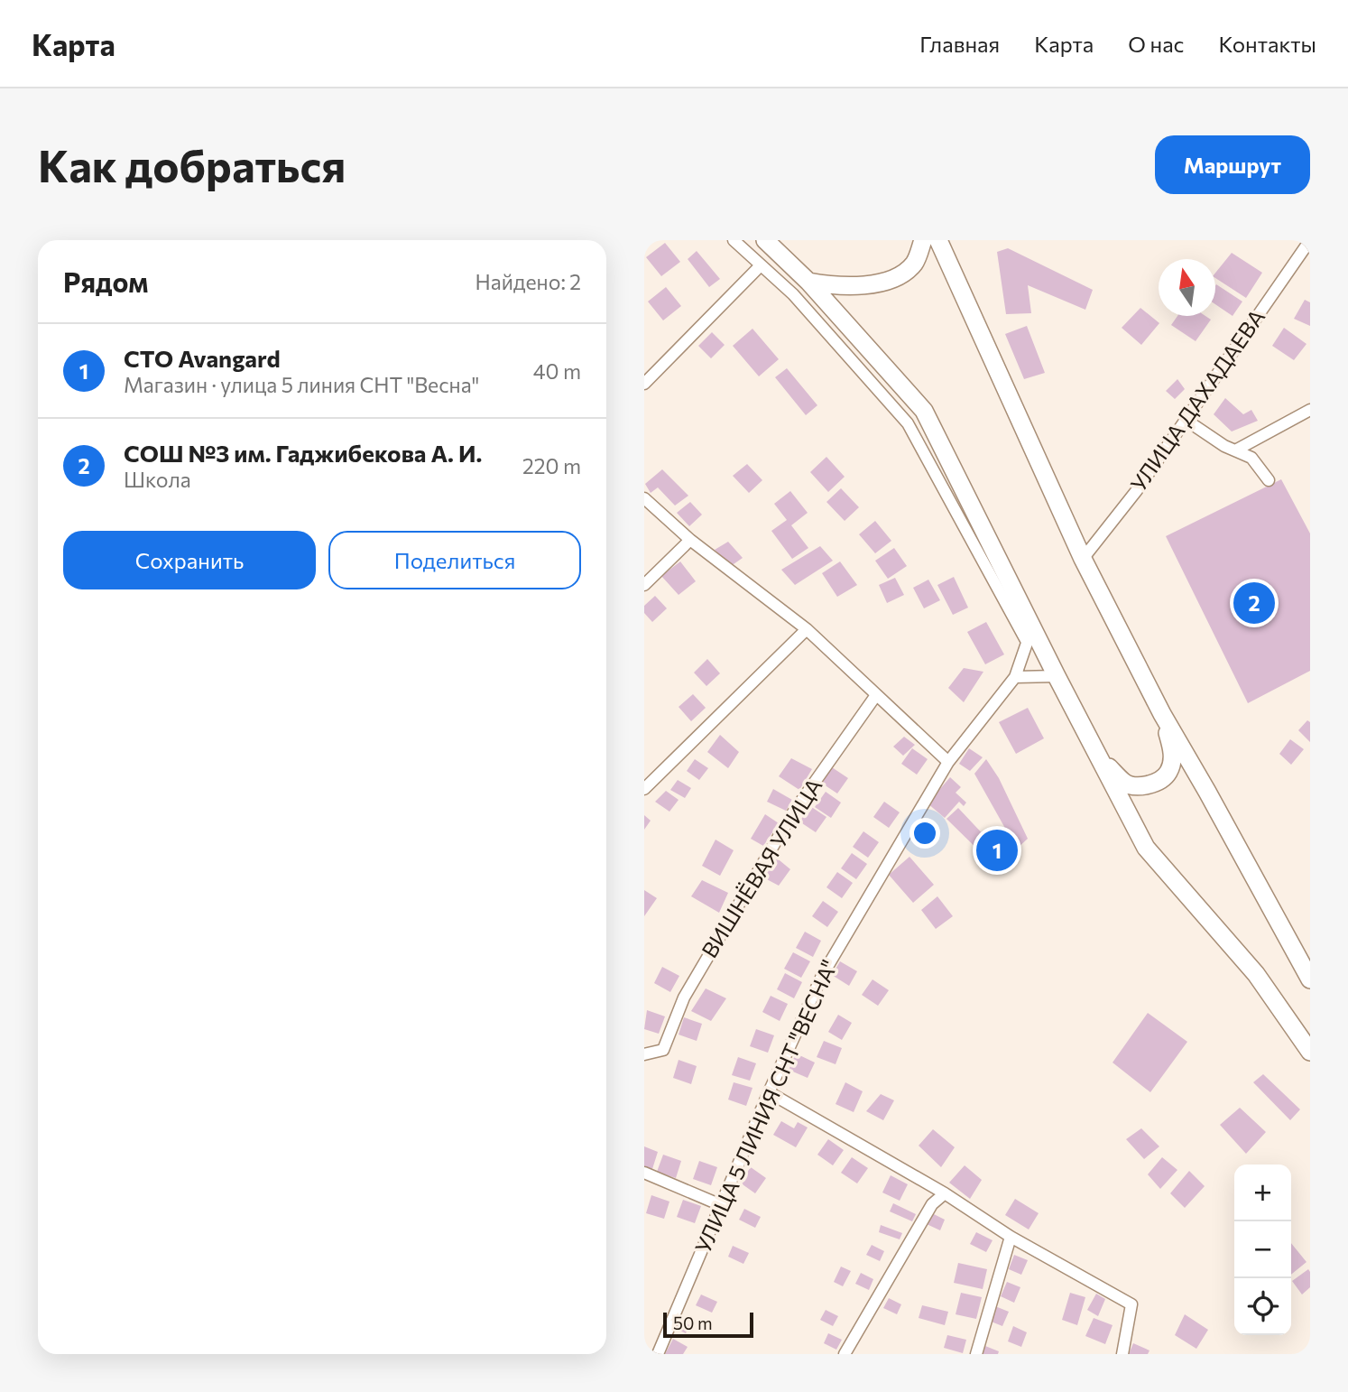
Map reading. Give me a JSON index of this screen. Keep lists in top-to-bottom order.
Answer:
{
  "streets": {
    "street": ["УЛИЦА ДАХАДАЕВА", "ВИШНЁВАЯ УЛИЦА", "УЛИЦА 5 ЛИНИЯ СНТ \"ВЕСНА\""]
  },
  "scale_bar": "50 m",
  "north": "top",
  "page": {
    "header": "Карта",
    "nav": [
      "Главная",
      "Карта",
      "О нас",
      "Контакты"
    ],
    "buttons": [
      "Маршрут",
      ["Сохранить", "Поделиться"]
    ],
    "title": "Как добраться",
    "heading": ["Рядом", "Найдено: 2"],
    "list": [
      {
        "mark": "1",
        "name": "СТО Avangard",
        "note": "Магазин · улица 5 линия СНТ \"Весна\"",
        "value": "40 m"
      },
      {
        "mark": "2",
        "name": "СОШ №3 им. Гаджибекова А. И.",
        "note": "Школа",
        "value": "220 m"
      }
    ],
    "pins": ["2", "1"],
    "map_buttons": ["+", "−"],
    "scale": "50 m"
  }
}
